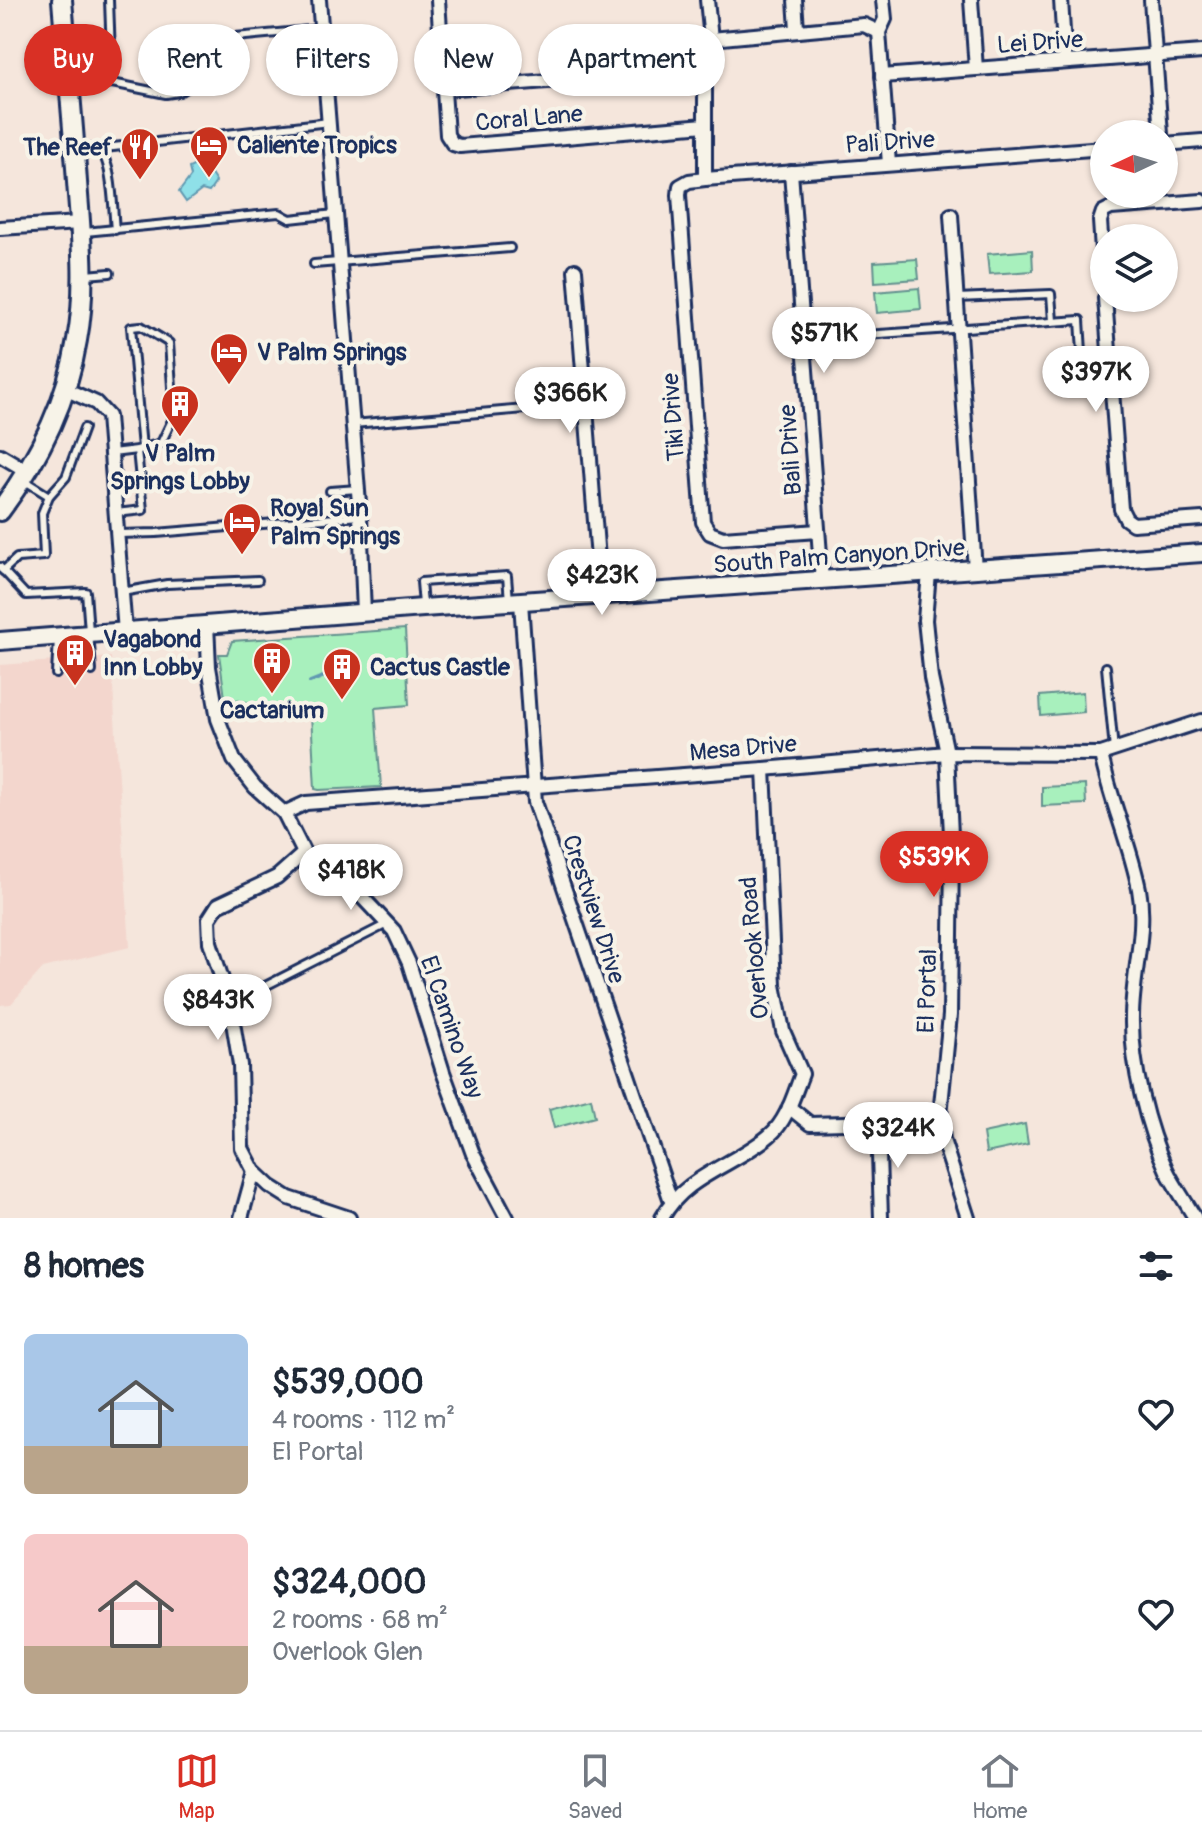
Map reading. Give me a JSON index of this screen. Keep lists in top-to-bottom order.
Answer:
{
  "streets": {
    "street": [
      "Lei Drive",
      "Coral Lane",
      "Pali Drive",
      "Tiki Drive",
      "Bali Drive",
      "South Palm Canyon Drive",
      "Mesa Drive",
      "Crestview Drive",
      "Overlook Road",
      "El Portal",
      "El Camino Way"
    ]
  },
  "crossings": [
    ["Pali Drive", "Tiki Drive"],
    ["Pali Drive", "Bali Drive"],
    ["Tiki Drive", "Bali Drive"],
    ["Bali Drive", "South Palm Canyon Drive"],
    ["South Palm Canyon Drive", "Crestview Drive"],
    ["South Palm Canyon Drive", "El Portal"],
    ["South Palm Canyon Drive", "El Camino Way"],
    ["Mesa Drive", "Crestview Drive"],
    ["Mesa Drive", "Overlook Road"],
    ["Mesa Drive", "El Portal"],
    ["Mesa Drive", "El Camino Way"],
    ["Crestview Drive", "Overlook Road"]
  ],
  "places": {
    "hotel": ["Caliente Tropics", "V Palm Springs", "Royal Sun Palm Springs"],
    "restaurant": ["The Reef"],
    "building": [
      "V Palm Springs Lobby",
      "Vagabond Inn Lobby",
      "Cactarium",
      "Cactus Castle"
    ]
  },
  "north": "left",
  "page": {
    "chip": [
      "Buy",
      "Rent",
      "Filters",
      "New",
      "Apartment"
    ],
    "price": [
      "$571K",
      "$397K",
      "$366K",
      "$423K",
      "$539K",
      "$418K",
      "$843K",
      "$324K"
    ],
    "heading": "8 homes",
    "list": [
      {
        "name": "$539,000",
        "note": "4 rooms · 112 m² · El Portal"
      },
      {
        "name": "$324,000",
        "note": "2 rooms · 68 m² · Overlook Glen"
      }
    ],
    "tabs": ["Map", "Saved", "Home"]
  }
}
